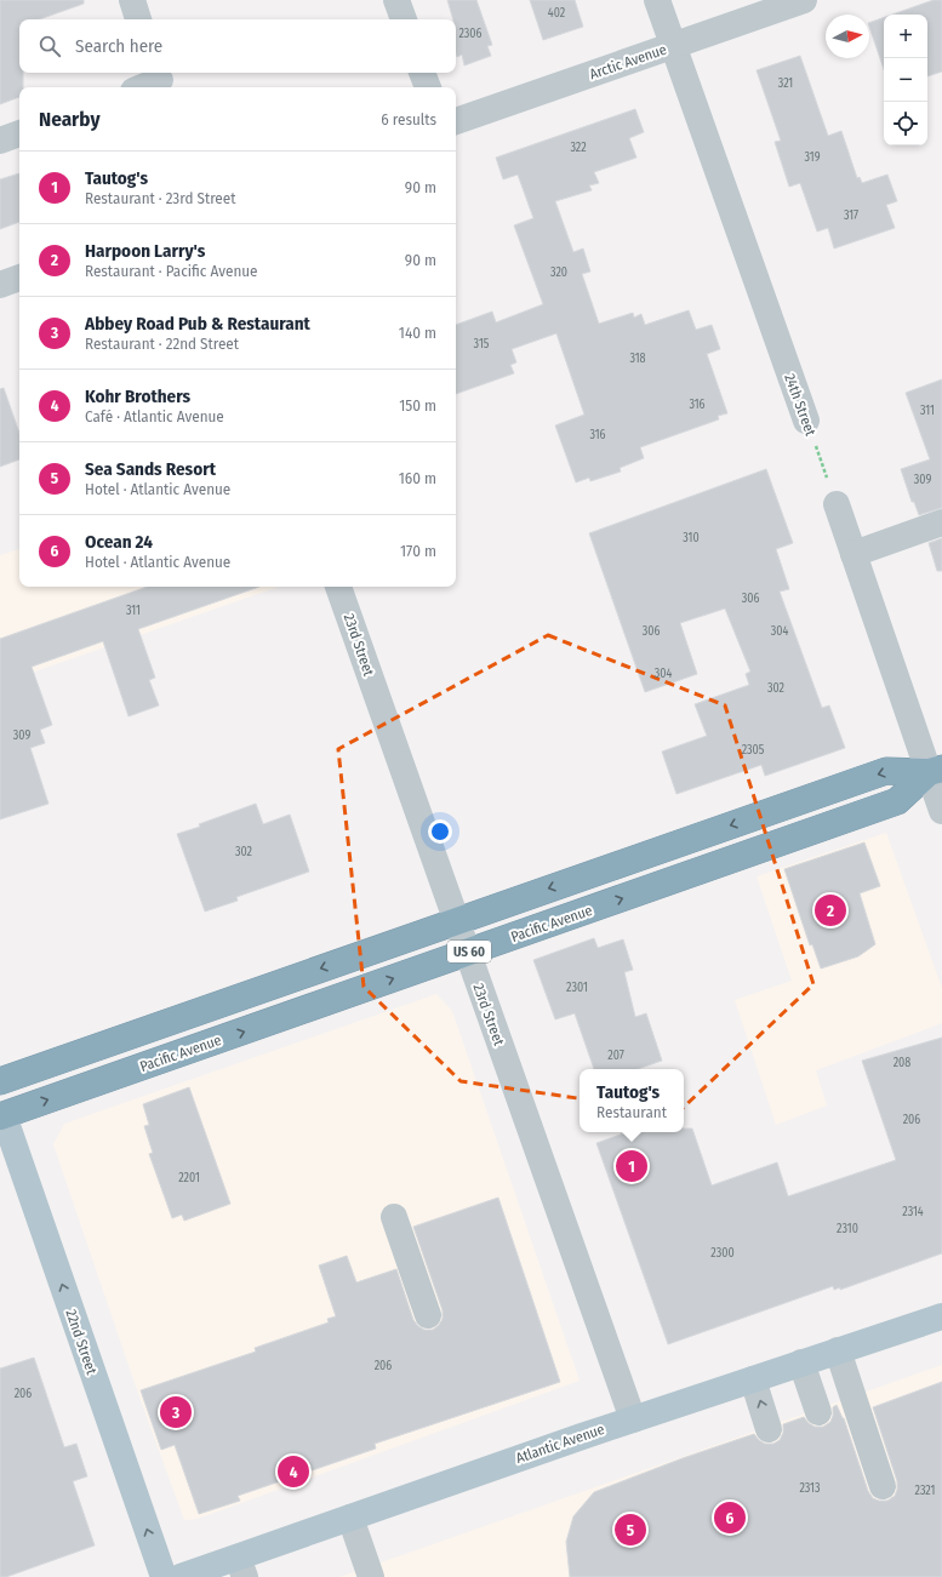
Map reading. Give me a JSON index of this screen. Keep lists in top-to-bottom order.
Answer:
{
  "streets": {
    "highway": ["Pacific Avenue", "US 60"],
    "main road": ["22nd Street", "Atlantic Avenue"],
    "street": ["Arctic Avenue", "24th Street", "23rd Street"]
  },
  "crossings": [
    ["Arctic Avenue", "24th Street"],
    ["23rd Street", "Pacific Avenue"],
    ["23rd Street", "US 60"],
    ["23rd Street", "Atlantic Avenue"],
    ["Pacific Avenue", "US 60"],
    ["Pacific Avenue", "22nd Street"]
  ],
  "one_way": ["22nd Street"],
  "house_numbers": [
    "402",
    "2306",
    "321",
    "322",
    "319",
    "317",
    "320",
    "315",
    "318",
    "316",
    "311",
    "316",
    "309",
    "310",
    "306",
    "311",
    "306",
    "304",
    "304",
    "302",
    "309",
    "2305",
    "302",
    "2301",
    "207",
    "208",
    "206",
    "2201",
    "2314",
    "2310",
    "2300",
    "206",
    "206",
    "2313",
    "2321"
  ],
  "north": "right",
  "page": {
    "map_buttons": ["+", "−"],
    "search": "Search here",
    "heading": ["Nearby", "6 results"],
    "list": [
      {
        "mark": "1",
        "name": "Tautog's",
        "note": "Restaurant · 23rd Street",
        "value": "90 m"
      },
      {
        "mark": "2",
        "name": "Harpoon Larry's",
        "note": "Restaurant · Pacific Avenue",
        "value": "90 m"
      },
      {
        "mark": "3",
        "name": "Abbey Road Pub & Restaurant",
        "note": "Restaurant · 22nd Street",
        "value": "140 m"
      },
      {
        "mark": "4",
        "name": "Kohr Brothers",
        "note": "Café · Atlantic Avenue",
        "value": "150 m"
      },
      {
        "mark": "5",
        "name": "Sea Sands Resort",
        "note": "Hotel · Atlantic Avenue",
        "value": "160 m"
      },
      {
        "mark": "6",
        "name": "Ocean 24",
        "note": "Hotel · Atlantic Avenue",
        "value": "170 m"
      }
    ],
    "pins": [
      "2",
      "1",
      "3",
      "4",
      "6",
      "5"
    ],
    "popup": ["Tautog's", "Restaurant"]
  }
}
